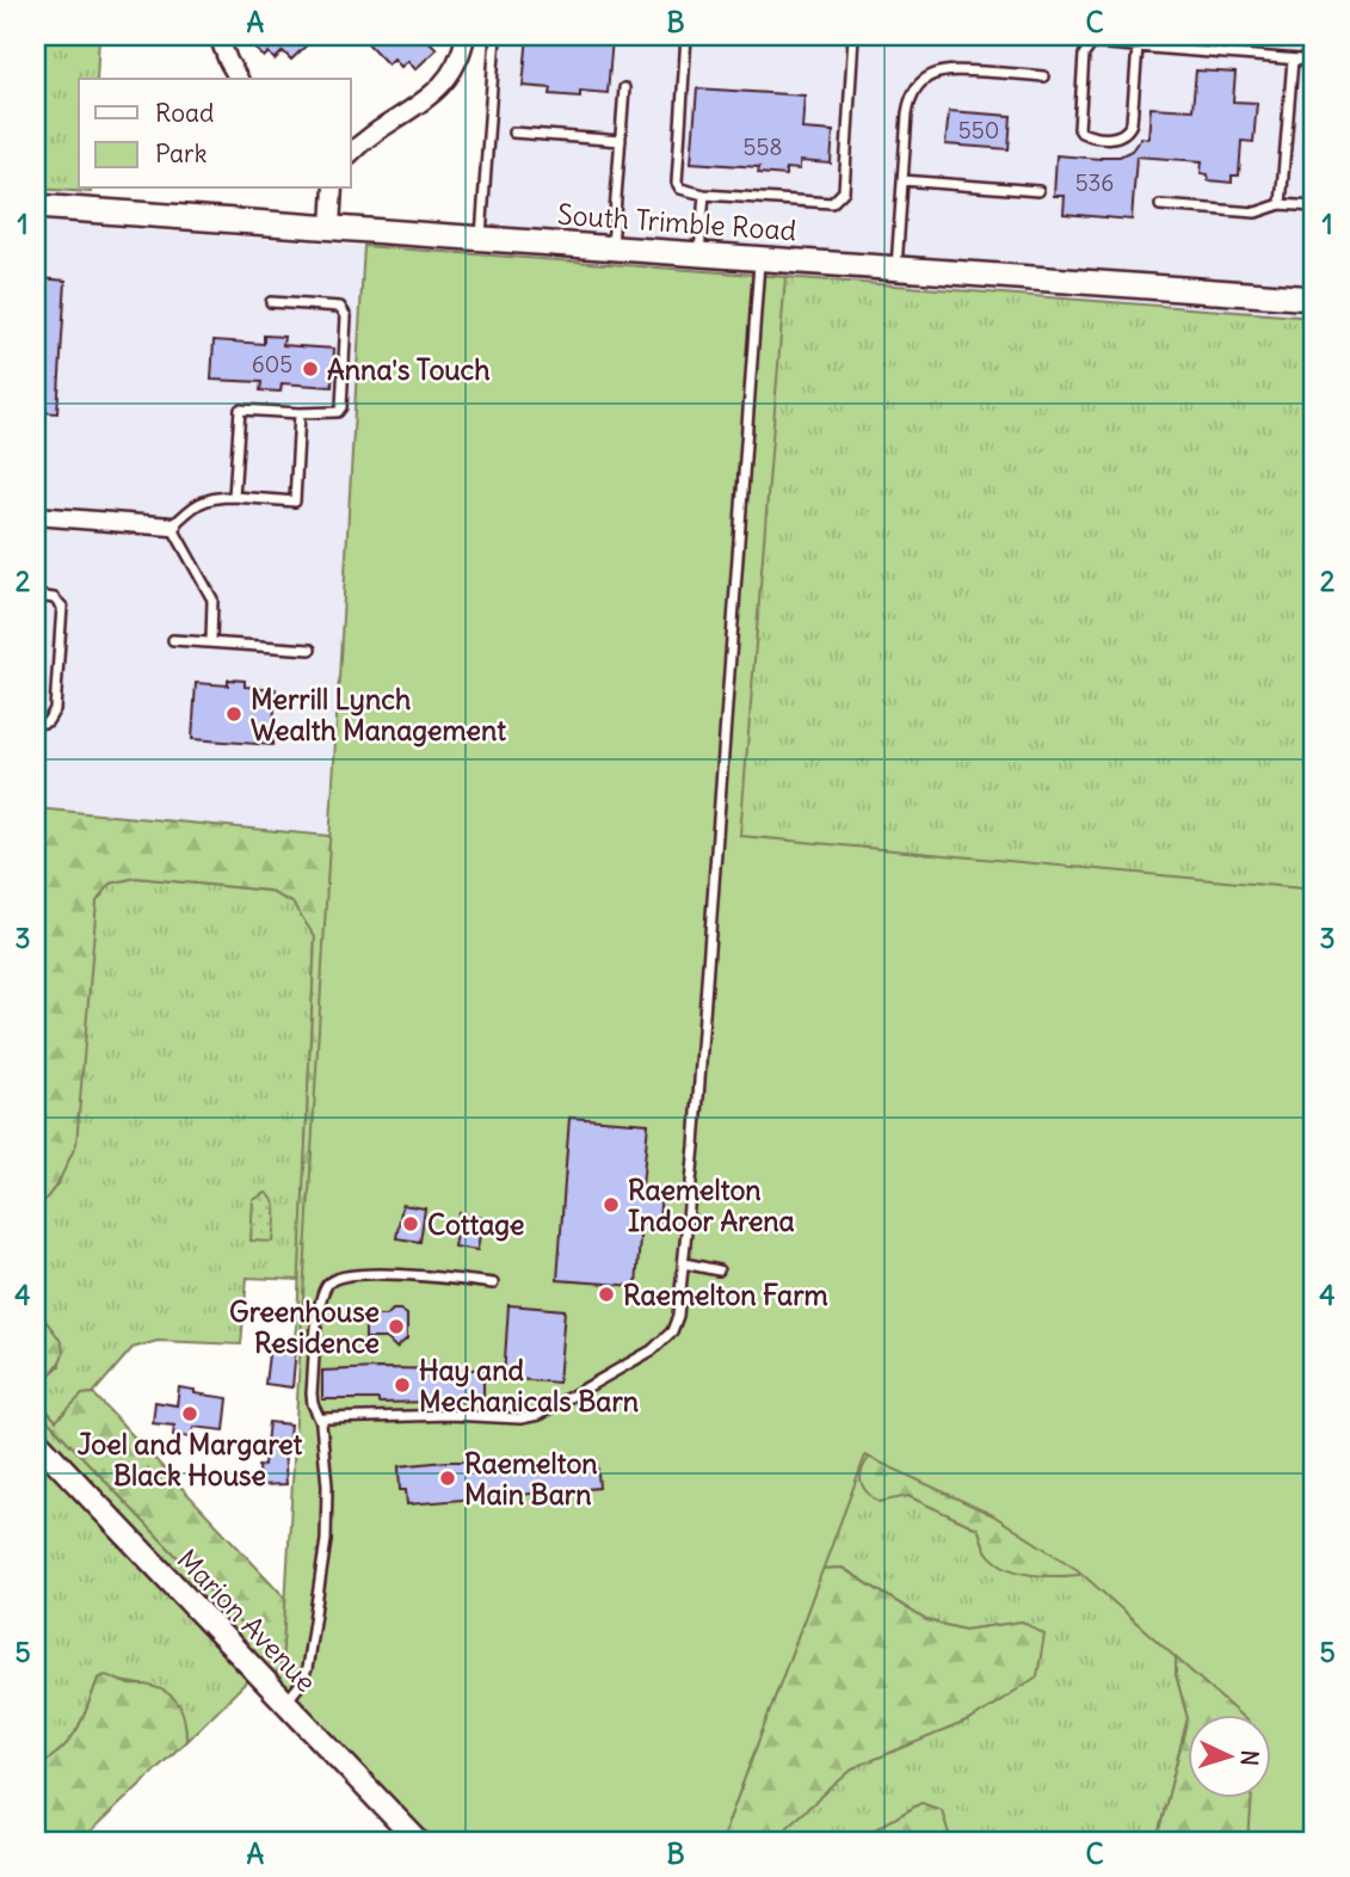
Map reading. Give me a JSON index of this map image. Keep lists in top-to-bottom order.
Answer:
{
  "streets": {
    "main road": ["South Trimble Road"],
    "street": ["Marion Avenue"]
  },
  "places": [
    "Anna's Touch",
    "Merrill Lynch Wealth Management",
    "Raemelton Indoor Arena",
    "Cottage",
    "Raemelton Farm",
    "Greenhouse Residence",
    "Hay and Mechanicals Barn",
    "Joel and Margaret Black House",
    "Raemelton Main Barn"
  ],
  "house_numbers": [
    "550",
    "558",
    "536",
    "605"
  ],
  "legend": ["Road", "Park"],
  "north": "right",
  "grid": {
    "columns": ["A", "B", "C"],
    "rows": [
      "1",
      "2",
      "3",
      "4",
      "5"
    ]
  }
}
